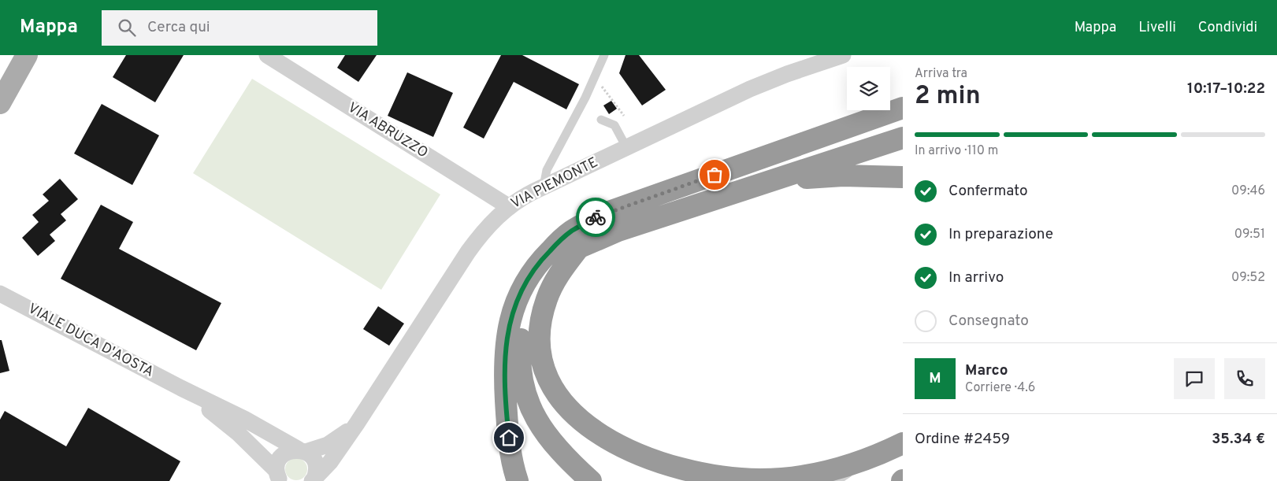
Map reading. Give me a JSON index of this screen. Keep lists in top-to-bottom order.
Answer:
{
  "streets": {
    "street": ["VIA ABRUZZO", "VIA PIEMONTE", "VIALE DUCA D'AOSTA"]
  },
  "crossings": [
    ["VIA ABRUZZO", "VIA PIEMONTE"],
    ["VIA PIEMONTE", "VIALE DUCA D'AOSTA"]
  ],
  "page": {
    "header": "Mappa",
    "search": "Cerca qui",
    "nav": ["Mappa", "Livelli", "Condividi"],
    "heading": ["2 min", "Arriva tra", "10:17–10:22"],
    "panel": [
      "Marco",
      "Corriere · 4.6",
      "Ordine #2459",
      "35.34 €"
    ],
    "bar": "In arrivo · 110 m",
    "list": [
      ["Confermato", "09:46"],
      ["In preparazione", "09:51"],
      ["In arrivo", "09:52"],
      "Consegnato"
    ],
    "round": "M"
  }
}
